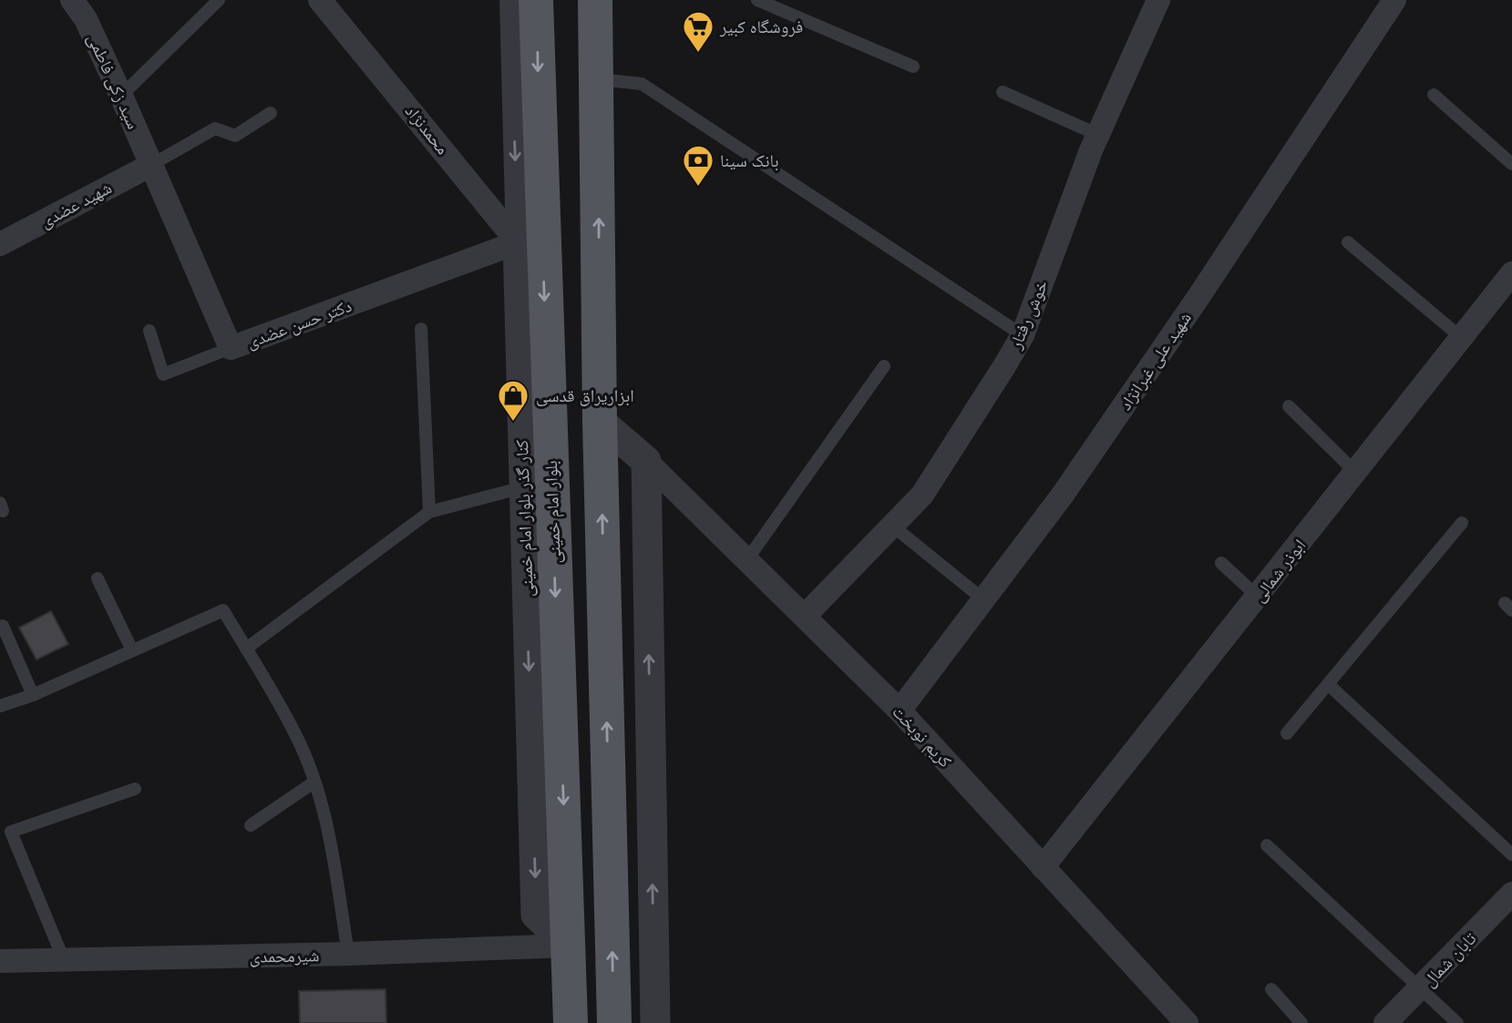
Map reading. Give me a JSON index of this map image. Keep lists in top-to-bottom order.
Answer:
{
  "streets": {
    "main road": ["بلوار امام خمینی"],
    "street": [
      "سید زکی فاطمی",
      "محمدنژاد",
      "شهید عضدی",
      "خوش رفتار",
      "دکتر حسن عضدی",
      "شهید علی غبرانژاد",
      "کنار گذر بلوار امام خمینی",
      "ابوذر شمالی",
      "کریم نوبخت",
      "شیرمحمدی",
      "تابان شمال"
    ]
  },
  "crossings": [
    ["سید زکی فاطمی", "شهید عضدی"],
    ["سید زکی فاطمی", "دکتر حسن عضدی"],
    ["محمدنژاد", "دکتر حسن عضدی"],
    ["محمدنژاد", "بلوار امام خمینی"],
    ["محمدنژاد", "کنار گذر بلوار امام خمینی"],
    ["شهید عضدی", "دکتر حسن عضدی"],
    ["خوش رفتار", "کریم نوبخت"],
    ["دکتر حسن عضدی", "بلوار امام خمینی"],
    ["دکتر حسن عضدی", "کنار گذر بلوار امام خمینی"],
    ["شهید علی غبرانژاد", "کریم نوبخت"],
    ["بلوار امام خمینی", "کنار گذر بلوار امام خمینی"],
    ["بلوار امام خمینی", "شیرمحمدی"],
    ["کنار گذر بلوار امام خمینی", "شیرمحمدی"],
    ["ابوذر شمالی", "کریم نوبخت"]
  ],
  "places": {
    "supermarket": ["فروشگاه کبیر"],
    "bank": ["بانک سینا"],
    "shop": ["ابزاریراق قدسی"]
  }
}
